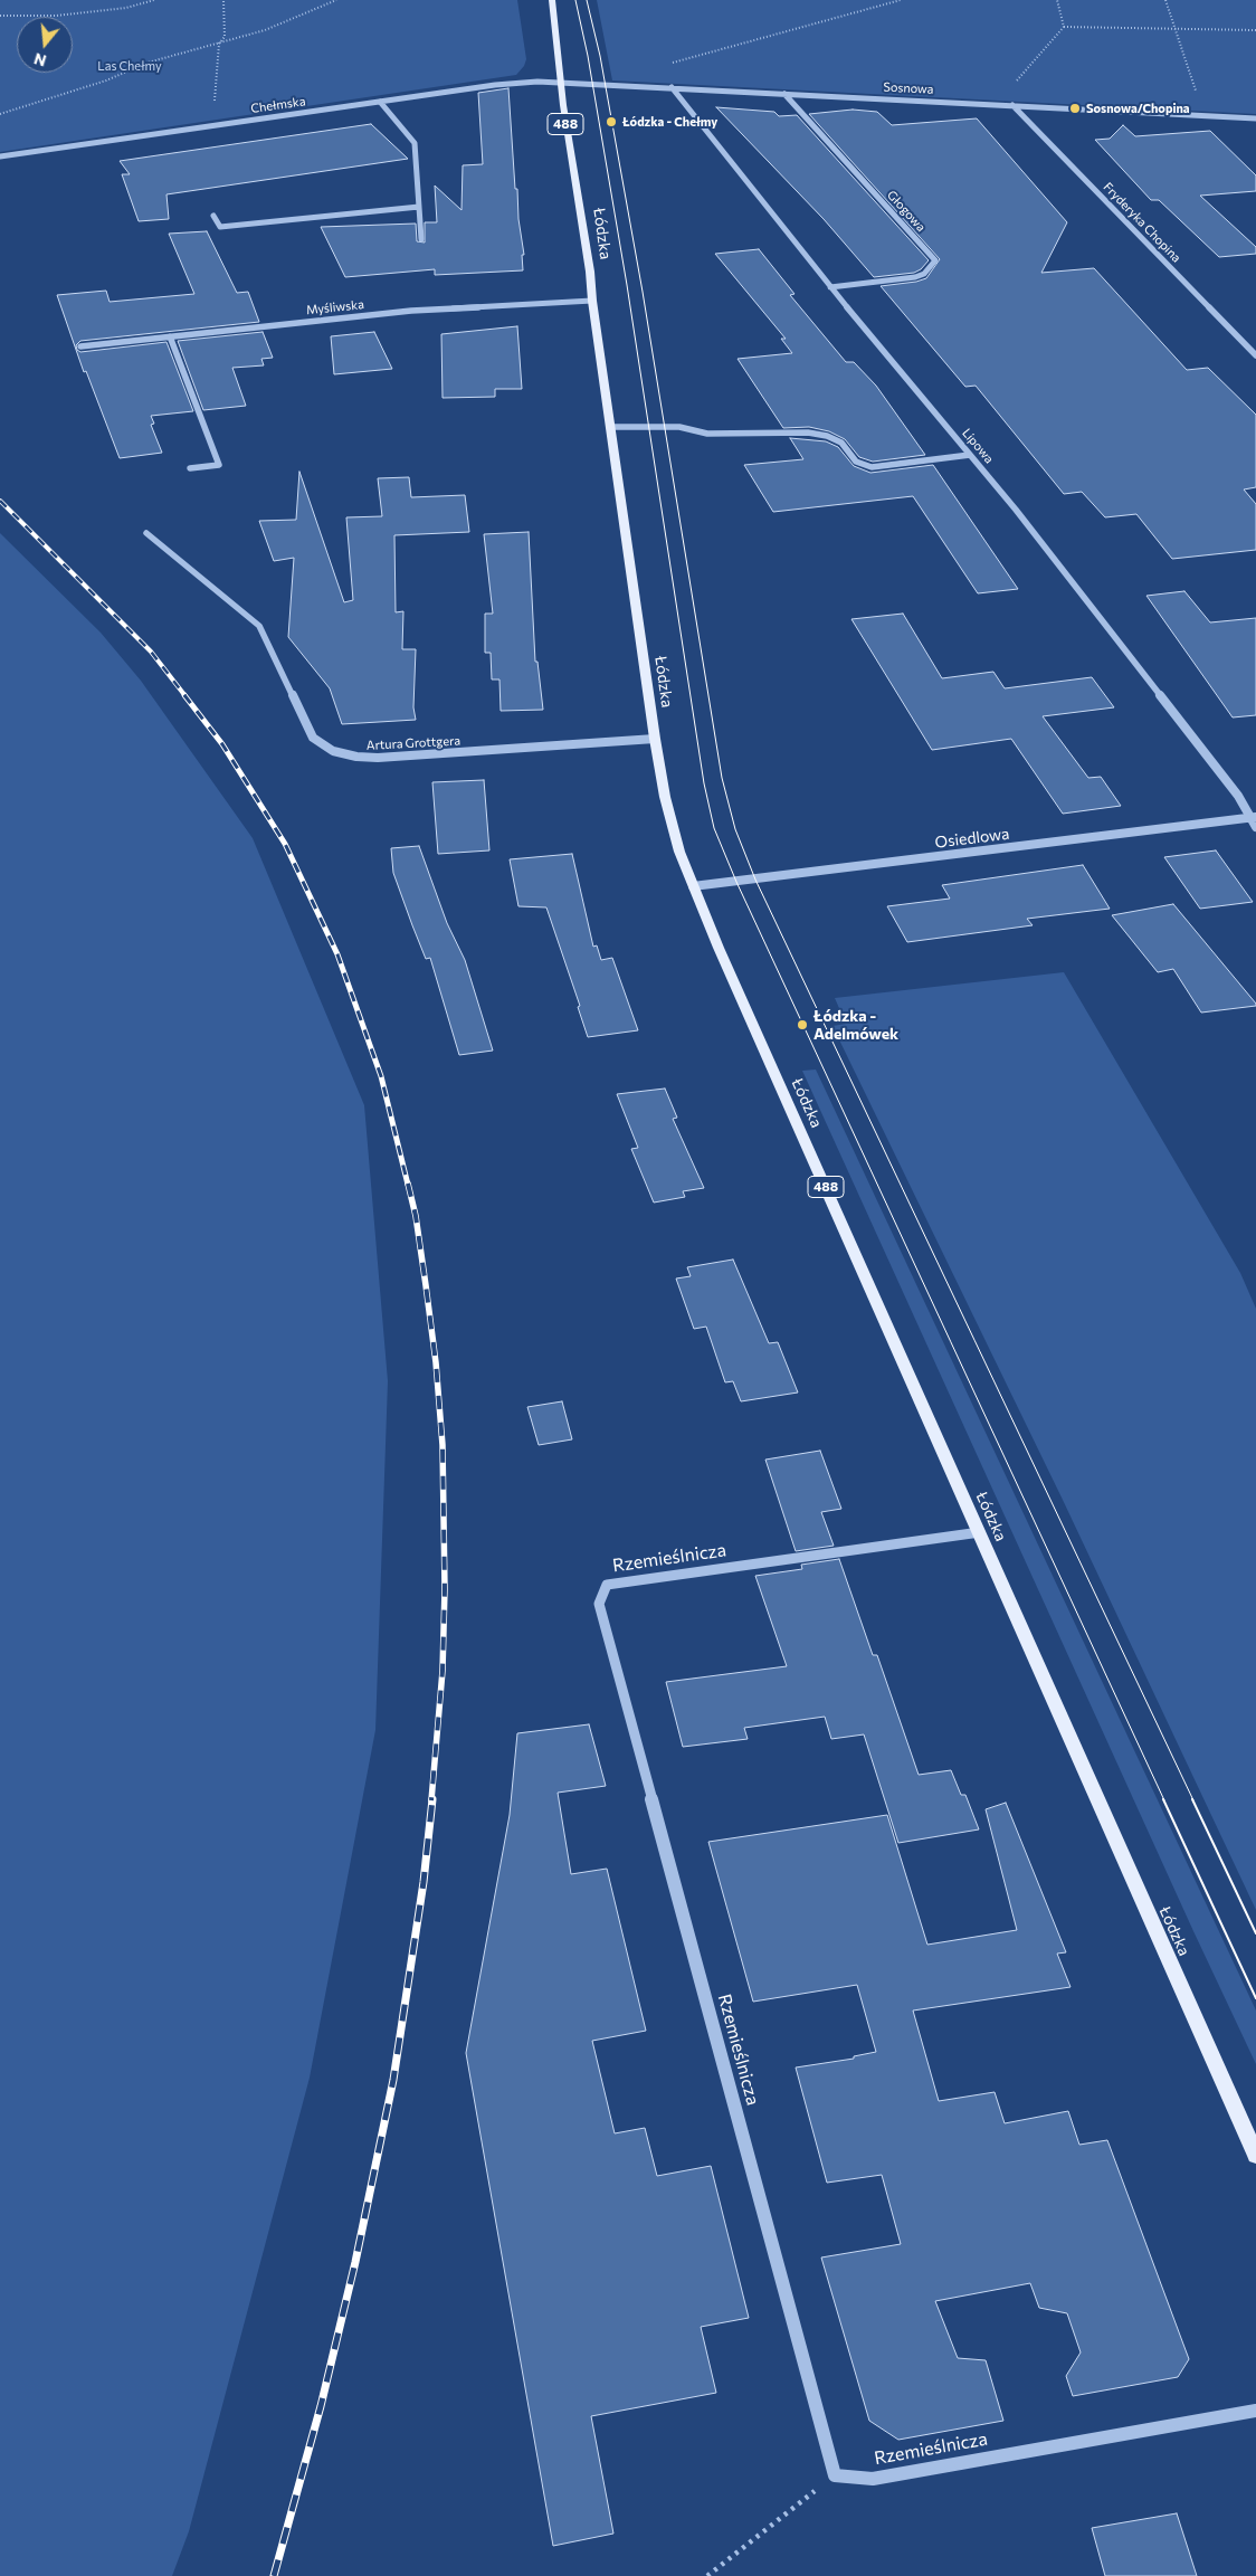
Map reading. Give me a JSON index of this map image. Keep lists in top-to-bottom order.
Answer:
{
  "streets": {
    "main road": ["488", "Łódzka"],
    "street": [
      "Sosnowa",
      "Chełmska",
      "Głogowa",
      "Fryderyka Chopina",
      "Myśliwska",
      "Lipowa",
      "Artura Grottgera",
      "Osiedlowa",
      "Rzemieślnicza"
    ]
  },
  "crossings": [
    ["Sosnowa", "Chełmska"],
    ["Sosnowa", "Głogowa"],
    ["Sosnowa", "Fryderyka Chopina"],
    ["Sosnowa", "Łódzka"],
    ["Sosnowa", "Lipowa"],
    ["Chełmska", "Łódzka"],
    ["Głogowa", "Lipowa"],
    ["Łódzka", "Myśliwska"],
    ["Łódzka", "Artura Grottgera"],
    ["Łódzka", "Osiedlowa"],
    ["Łódzka", "Rzemieślnicza"],
    ["Lipowa", "Osiedlowa"]
  ],
  "parks": ["Las Chełmy"],
  "places": ["Sosnowa/Chopina", "Łódzka - Chełmy", "Łódzka - Adelmówek"],
  "north": "bottom"
}
